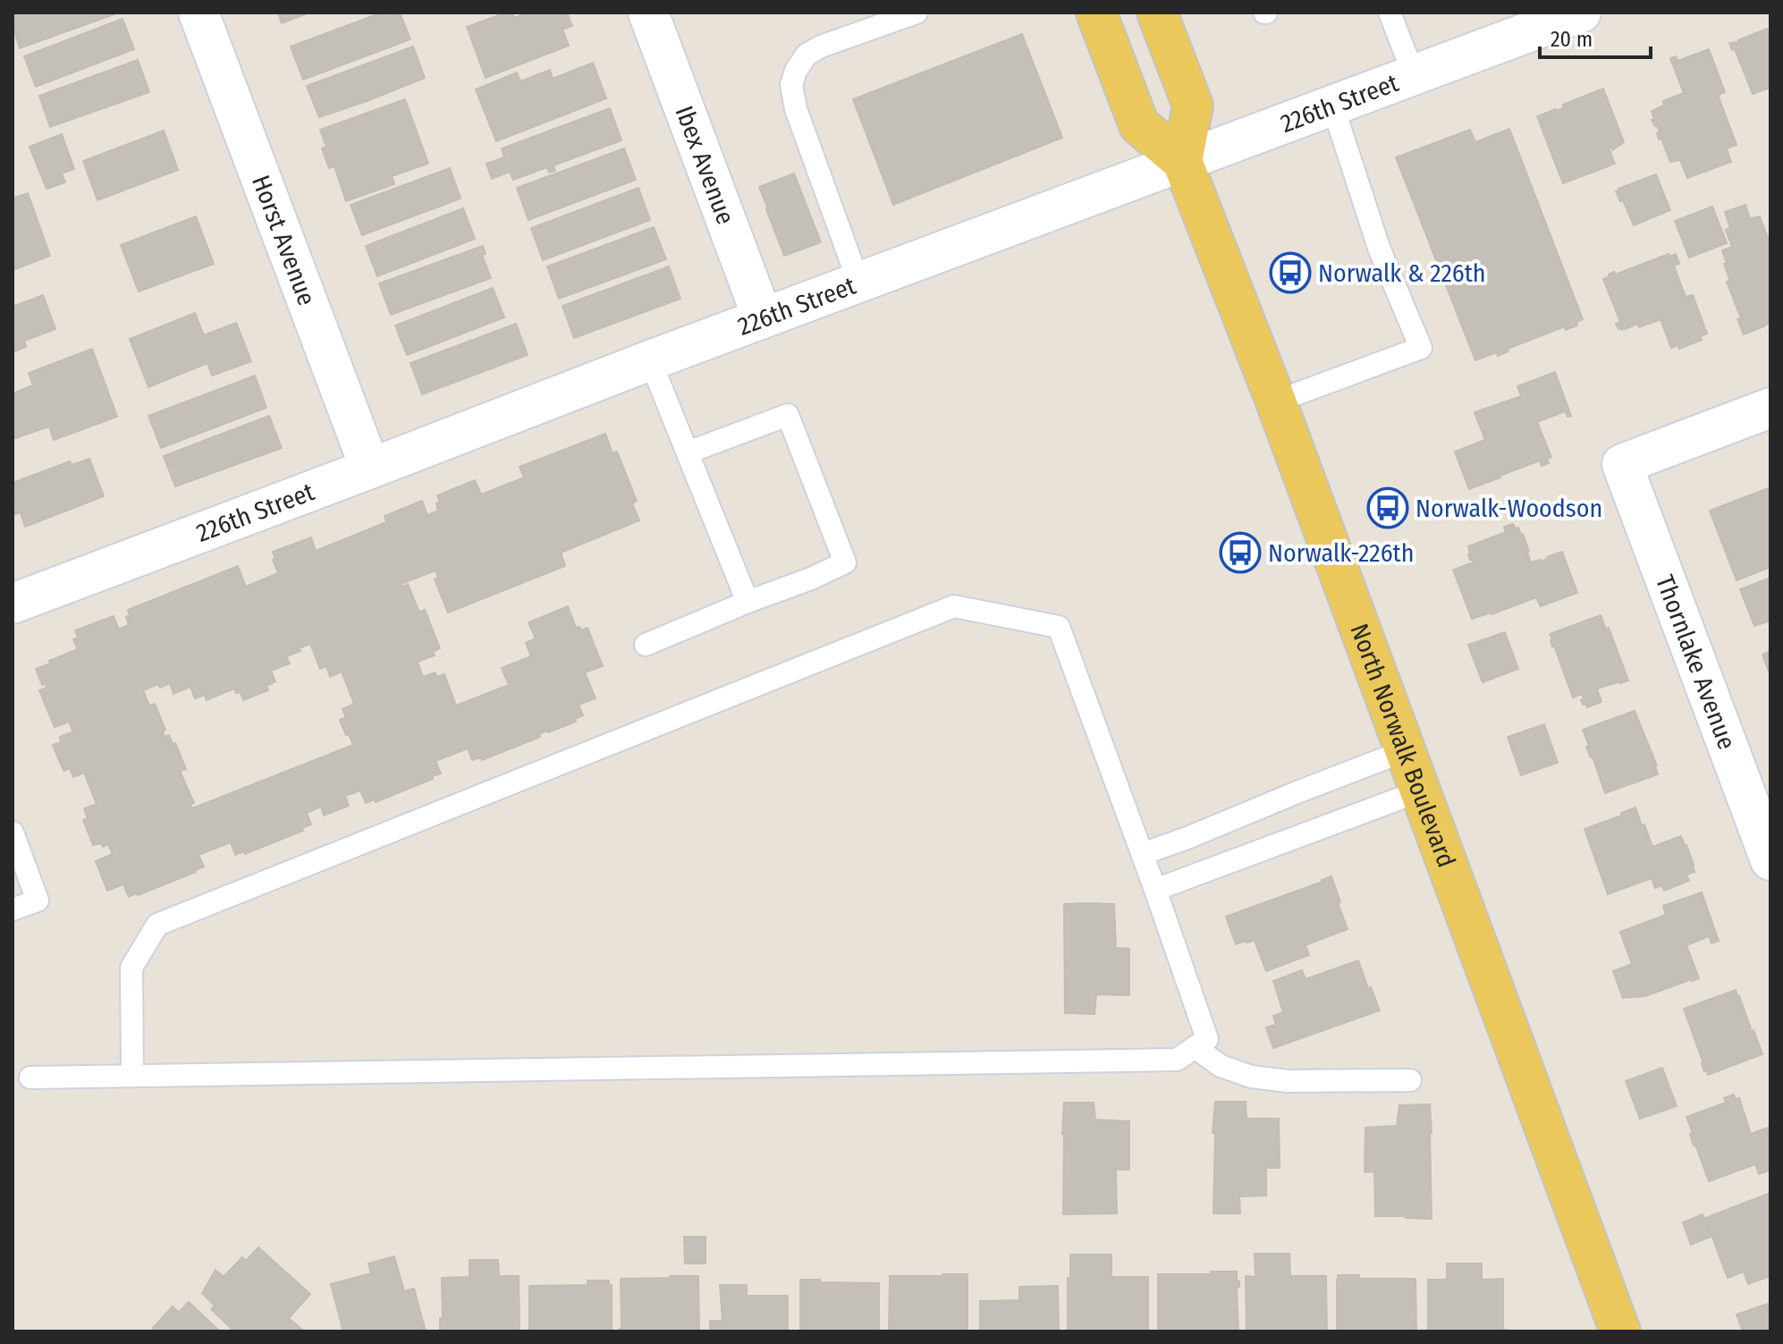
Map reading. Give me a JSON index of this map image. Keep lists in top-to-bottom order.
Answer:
{
  "streets": {
    "main road": ["North Norwalk Boulevard"],
    "street": [
      "226th Street",
      "Ibex Avenue",
      "Horst Avenue",
      "Thornlake Avenue"
    ]
  },
  "crossings": [
    ["226th Street", "Ibex Avenue"],
    ["226th Street", "Horst Avenue"],
    ["226th Street", "North Norwalk Boulevard"]
  ],
  "places": {
    "bus stop": ["Norwalk & 226th", "Norwalk-Woodson", "Norwalk-226th"]
  },
  "scale_bar": "20 m"
}
